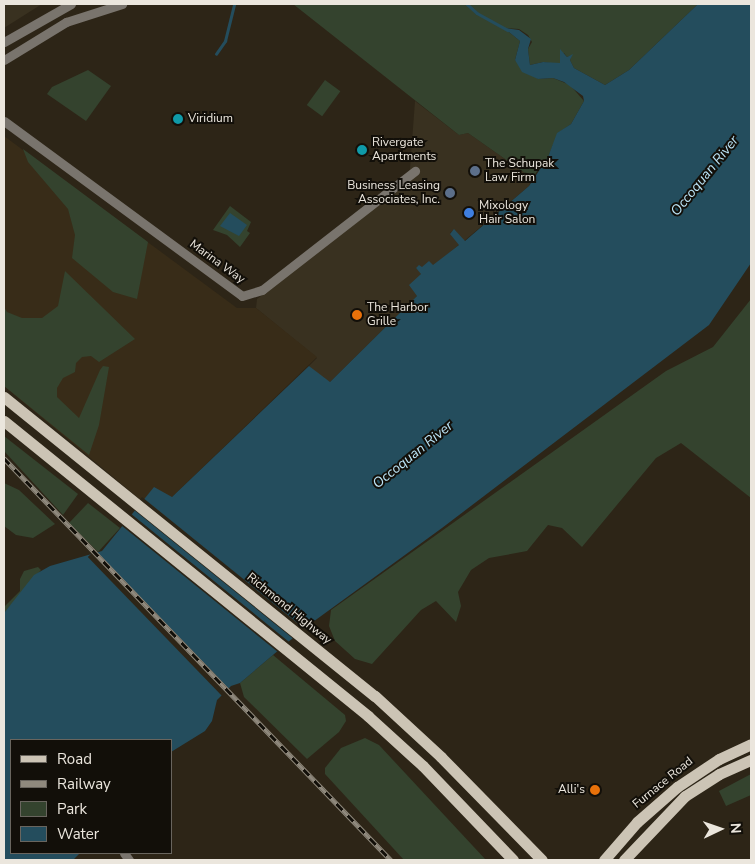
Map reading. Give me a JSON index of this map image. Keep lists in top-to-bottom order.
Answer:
{
  "streets": {
    "main road": ["Richmond Highway", "Furnace Road"],
    "street": ["Marina Way"]
  },
  "water": ["Occoquan River"],
  "places": [
    "Viridium",
    "Rivergate Apartments",
    "The Schupak Law Firm",
    "Business Leasing Associates, Inc.",
    "Mixology Hair Salon",
    "The Harbor Grille",
    "Alli's"
  ],
  "legend": [
    "Road",
    "Railway",
    "Park",
    "Water"
  ],
  "north": "right"
}
